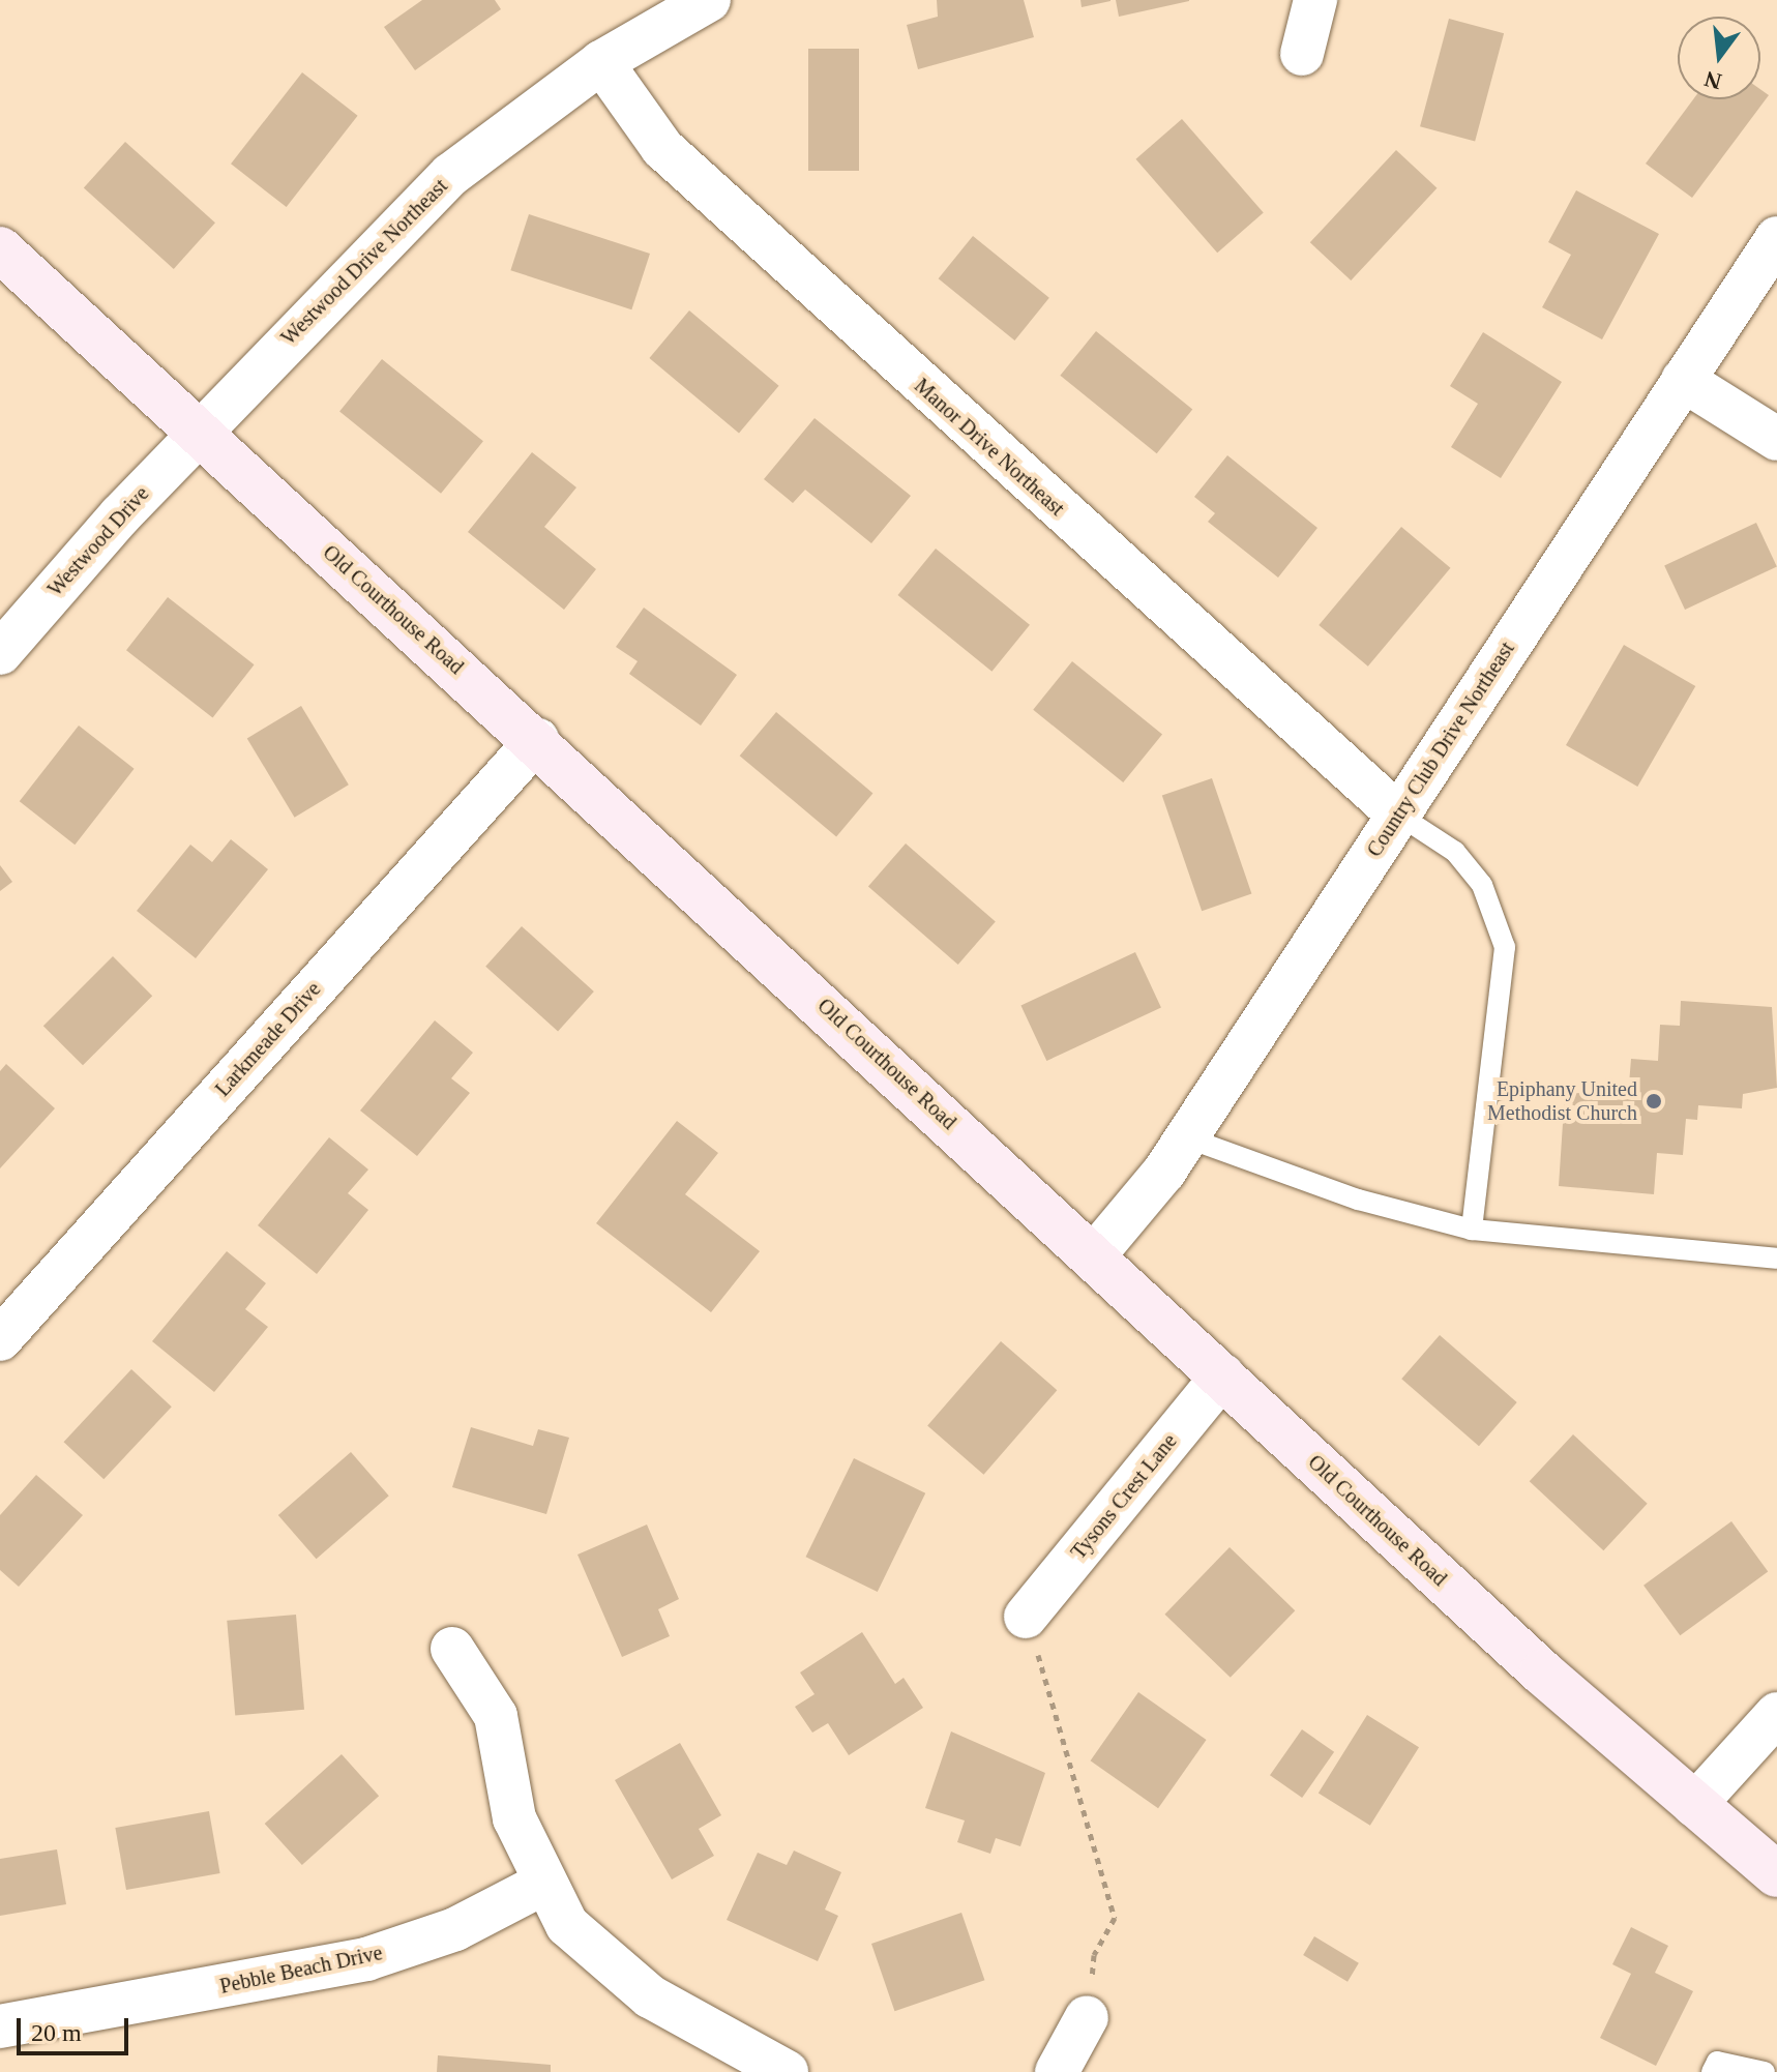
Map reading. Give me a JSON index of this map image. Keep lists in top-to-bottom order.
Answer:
{
  "streets": {
    "street": [
      "Westwood Drive Northeast",
      "Manor Drive Northeast",
      "Westwood Drive",
      "Old Courthouse Road",
      "Country Club Drive Northeast",
      "Larkmeade Drive",
      "Tysons Crest Lane",
      "Pebble Beach Drive"
    ]
  },
  "crossings": [
    ["Westwood Drive Northeast", "Manor Drive Northeast"],
    ["Westwood Drive Northeast", "Westwood Drive"],
    ["Westwood Drive Northeast", "Old Courthouse Road"],
    ["Manor Drive Northeast", "Country Club Drive Northeast"],
    ["Westwood Drive", "Old Courthouse Road"],
    ["Old Courthouse Road", "Country Club Drive Northeast"],
    ["Old Courthouse Road", "Larkmeade Drive"],
    ["Old Courthouse Road", "Tysons Crest Lane"]
  ],
  "places": ["Epiphany United Methodist Church"],
  "scale_bar": "20 m",
  "north": "bottom"
}
